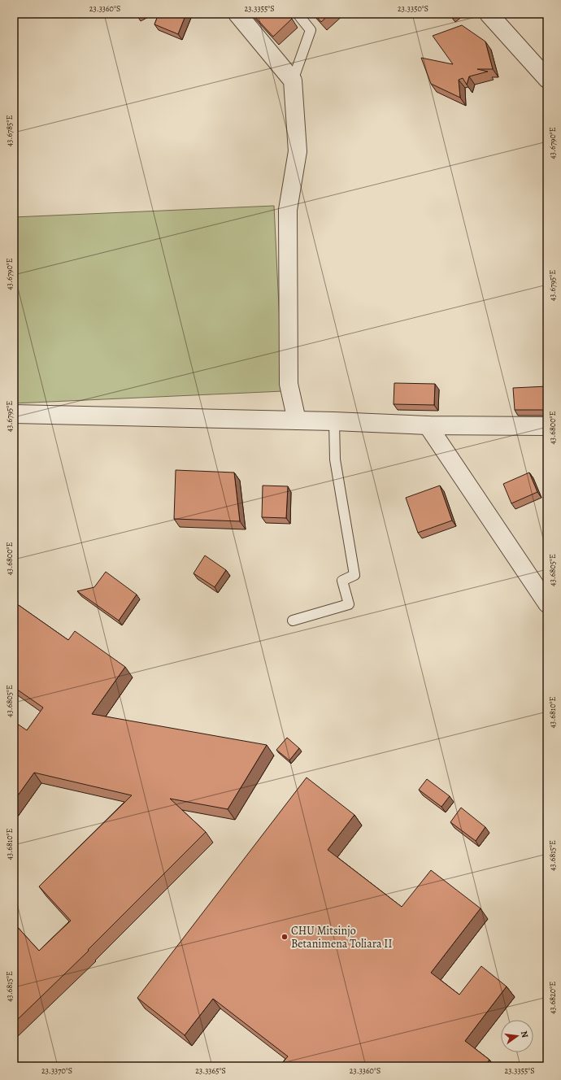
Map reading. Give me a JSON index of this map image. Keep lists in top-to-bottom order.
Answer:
{
  "places": ["CHU Mitsinjo Betanimena Toliara II"],
  "north": "right",
  "coordinates": [
    "23.3360°S",
    "23.3355°S",
    "23.3350°S",
    "43.6785°E",
    "43.6790°E",
    "43.6795°E",
    "43.6800°E",
    "43.6805°E",
    "43.6810°E",
    "43.6815°E",
    "43.6820°E",
    "23.3370°S",
    "23.3365°S"
  ]
}
